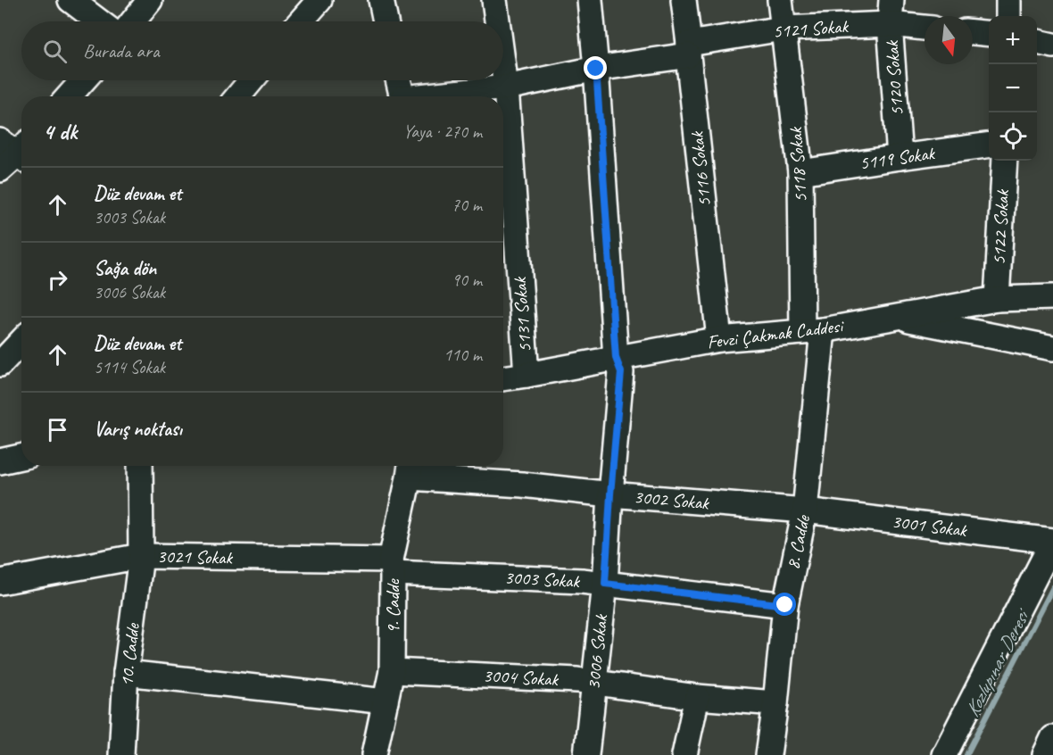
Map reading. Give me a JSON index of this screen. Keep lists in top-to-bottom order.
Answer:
{
  "streets": {
    "street": [
      "5121 Sokak",
      "5120 Sokak",
      "5119 Sokak",
      "5118 Sokak",
      "5116 Sokak",
      "5122 Sokak",
      "5131 Sokak",
      "Fevzi Çakmak Caddesi",
      "3002 Sokak",
      "3001 Sokak",
      "8. Cadde",
      "3021 Sokak",
      "3003 Sokak",
      "9. Cadde",
      "3006 Sokak",
      "10. Cadde",
      "3004 Sokak"
    ]
  },
  "crossings": [
    ["5121 Sokak", "5120 Sokak"],
    ["5121 Sokak", "5118 Sokak"],
    ["5121 Sokak", "5116 Sokak"],
    ["5121 Sokak", "5131 Sokak"],
    ["5121 Sokak", "3006 Sokak"],
    ["5120 Sokak", "5119 Sokak"],
    ["5119 Sokak", "5118 Sokak"],
    ["5118 Sokak", "Fevzi Çakmak Caddesi"],
    ["5118 Sokak", "8. Cadde"],
    ["5116 Sokak", "Fevzi Çakmak Caddesi"],
    ["5122 Sokak", "Fevzi Çakmak Caddesi"],
    ["5131 Sokak", "Fevzi Çakmak Caddesi"],
    ["Fevzi Çakmak Caddesi", "8. Cadde"],
    ["Fevzi Çakmak Caddesi", "3006 Sokak"],
    ["3002 Sokak", "3001 Sokak"],
    ["3002 Sokak", "8. Cadde"],
    ["3002 Sokak", "9. Cadde"],
    ["3002 Sokak", "3006 Sokak"],
    ["3001 Sokak", "8. Cadde"],
    ["8. Cadde", "3003 Sokak"],
    ["8. Cadde", "3004 Sokak"],
    ["3021 Sokak", "3003 Sokak"],
    ["3021 Sokak", "9. Cadde"],
    ["3021 Sokak", "10. Cadde"],
    ["3003 Sokak", "9. Cadde"],
    ["3003 Sokak", "3006 Sokak"],
    ["9. Cadde", "3004 Sokak"],
    ["3006 Sokak", "3004 Sokak"]
  ],
  "water": ["Kozlupınar Deresi"],
  "north": "bottom",
  "page": {
    "map_buttons": ["+", "−"],
    "search": "Burada ara",
    "heading": ["4 dk", "Yaya · 270 m"],
    "list": [
      ["Düz devam et", "3003 Sokak", "70 m"],
      ["Sağa dön", "3006 Sokak", "90 m"],
      ["Düz devam et", "5114 Sokak", "110 m"],
      "Varış noktası"
    ]
  }
}
